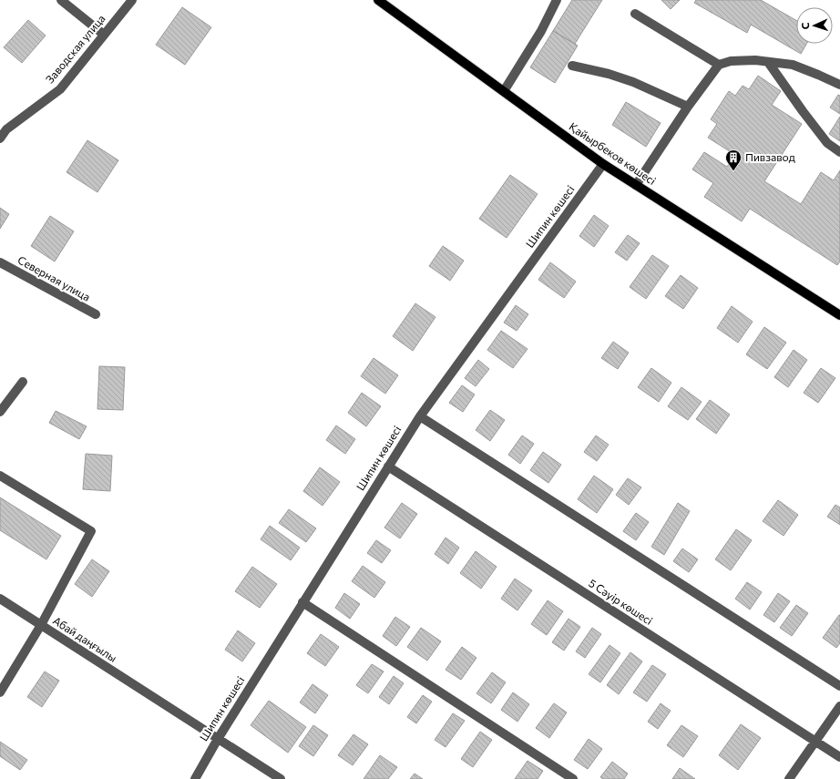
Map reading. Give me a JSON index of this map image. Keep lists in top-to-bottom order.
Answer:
{
  "streets": {
    "main road": ["Қайырбеков көшесі"],
    "street": [
      "Заводская улица",
      "Шипин көшесі",
      "Северная улица",
      "5 Сәуір көшесі",
      "Абай даңғылы"
    ]
  },
  "crossings": [
    ["Қайырбеков көшесі", "Шипин көшесі"],
    ["Шипин көшесі", "5 Сәуір көшесі"],
    ["Шипин көшесі", "Абай даңғылы"]
  ],
  "places": {
    "building": ["Пивзавод"]
  },
  "north": "left"
}
